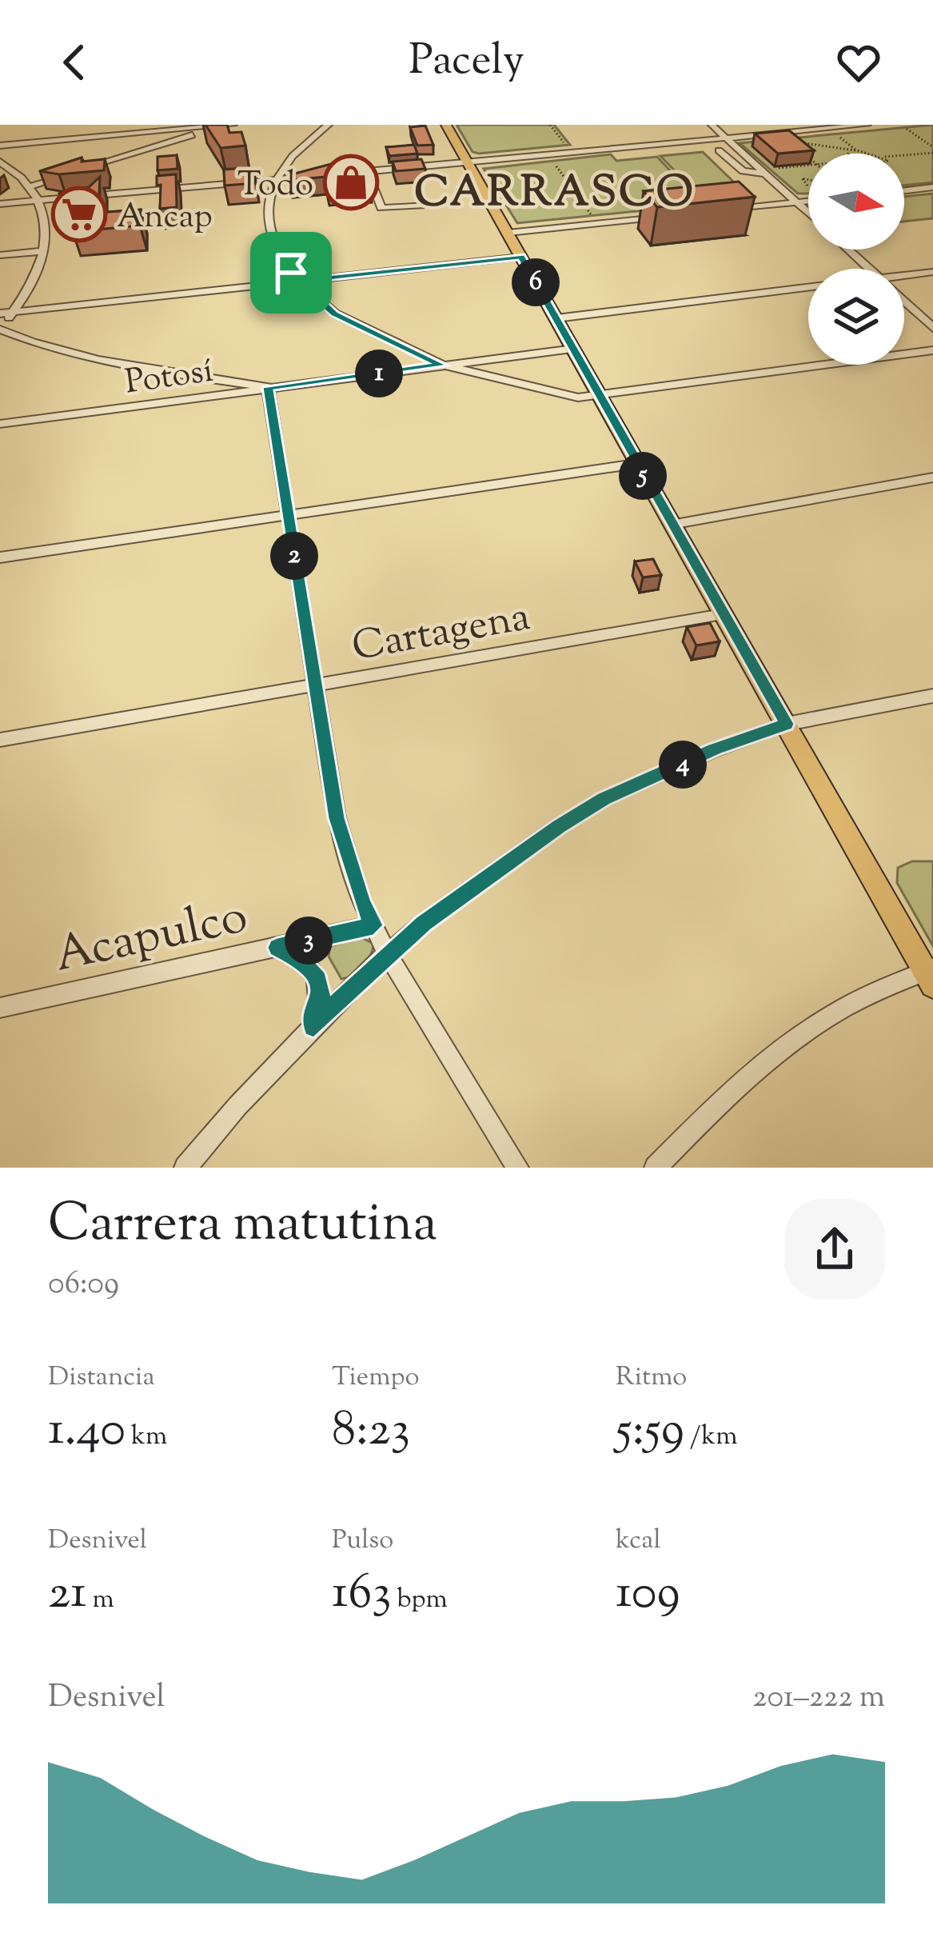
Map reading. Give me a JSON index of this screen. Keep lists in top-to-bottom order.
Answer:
{
  "streets": {
    "street": ["Potosí", "Cartagena", "Acapulco"]
  },
  "districts": ["CARRASCO"],
  "places": {
    "shop": ["Todo"],
    "supermarket": ["Ancap"]
  },
  "north": "right",
  "page": {
    "header": "Pacely",
    "pins": [
      "6",
      "1",
      "5",
      "2",
      "4",
      "3"
    ],
    "heading": ["Carrera matutina", "06:09"],
    "stats": [
      ["Distancia", "1.40 km"],
      ["Tiempo", "8:23"],
      ["Ritmo", "5:59 /km"],
      ["Desnivel", "21 m"],
      ["Pulso", "163 bpm"],
      ["kcal", "109"]
    ],
    "chart": ["Desnivel", "201–222 m"]
  }
}
